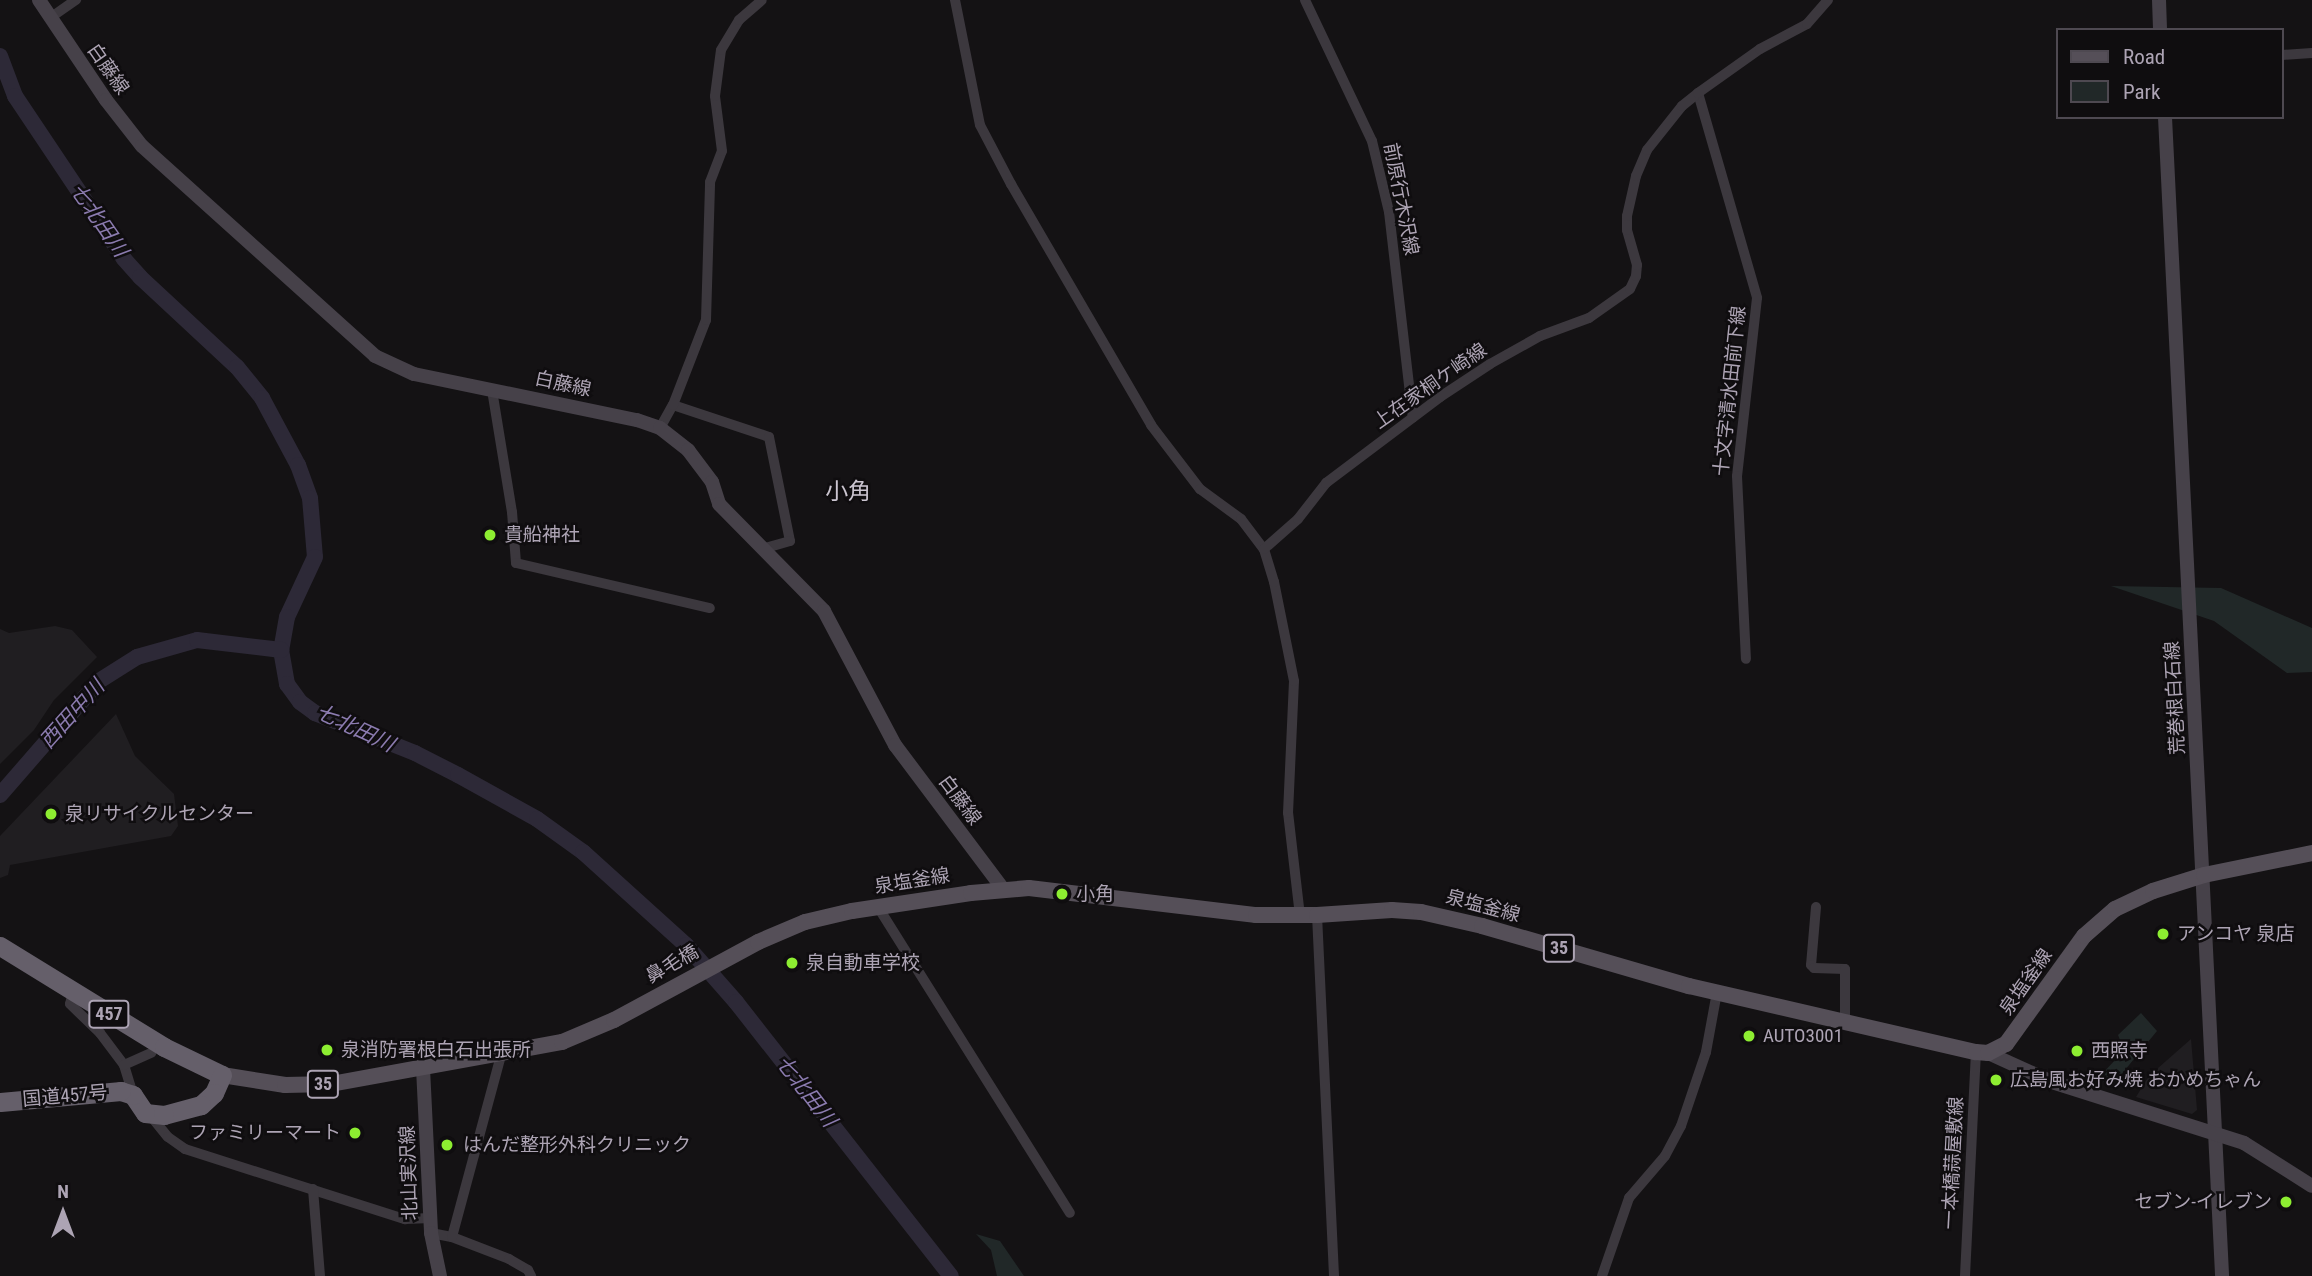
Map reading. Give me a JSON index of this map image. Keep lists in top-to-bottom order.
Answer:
{
  "streets": {
    "highway": ["457", "国道457号"],
    "main road": ["泉塩釜線", "35", "鼻毛橋"],
    "street": [
      "白藤線",
      "前原行木沢線",
      "上在家桐ケ崎線",
      "十文字清水田前下線",
      "荒巻根白石線",
      "一本橋蒜屋敷線",
      "北山実沢線"
    ]
  },
  "crossings": [
    ["白藤線", "泉塩釜線"],
    ["前原行木沢線", "上在家桐ケ崎線"],
    ["上在家桐ケ崎線", "十文字清水田前下線"],
    ["荒巻根白石線", "泉塩釜線"],
    ["泉塩釜線", "鼻毛橋"],
    ["泉塩釜線", "一本橋蒜屋敷線"],
    ["35", "鼻毛橋"],
    ["35", "457"],
    ["35", "北山実沢線"]
  ],
  "districts": ["小角"],
  "water": ["七北田川", "西田中川"],
  "places": [
    "貴船神社",
    "泉リサイクルセンター",
    "小角",
    "アンコヤ 泉店",
    "泉自動車学校",
    "AUTO3001",
    "泉消防署根白石出張所",
    "西照寺",
    "広島風お好み焼 おかめちゃん",
    "ファミリーマート",
    "はんだ整形外科クリニック",
    "セブン-イレブン"
  ],
  "legend": ["Road", "Park"],
  "north": "top"
}
